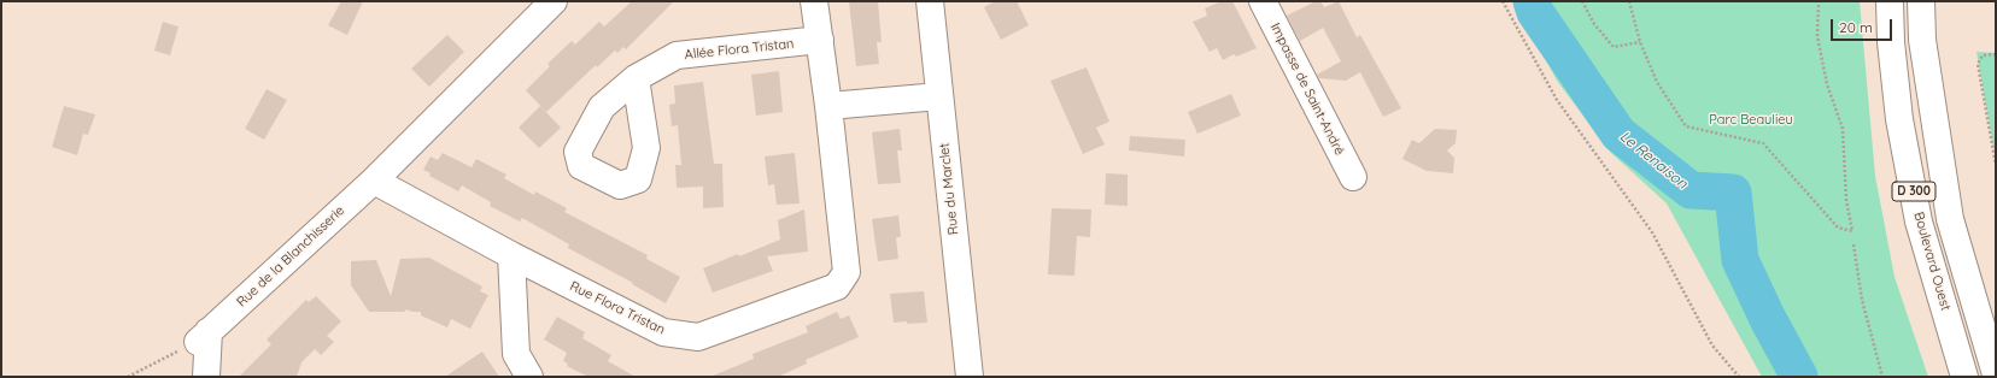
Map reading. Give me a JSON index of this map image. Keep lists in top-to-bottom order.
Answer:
{
  "streets": {
    "street": [
      "Allée Flora Tristan",
      "Impasse de Saint-André",
      "Rue du Marclet",
      "D 300",
      "Rue de la Blanchisserie",
      "Boulevard Ouest",
      "Rue Flora Tristan"
    ]
  },
  "crossings": [
    ["Allée Flora Tristan", "Rue Flora Tristan"],
    ["Rue de la Blanchisserie", "Rue Flora Tristan"]
  ],
  "water": ["Le Renaison"],
  "parks": ["Parc Beaulieu"],
  "scale_bar": "20 m"
}
